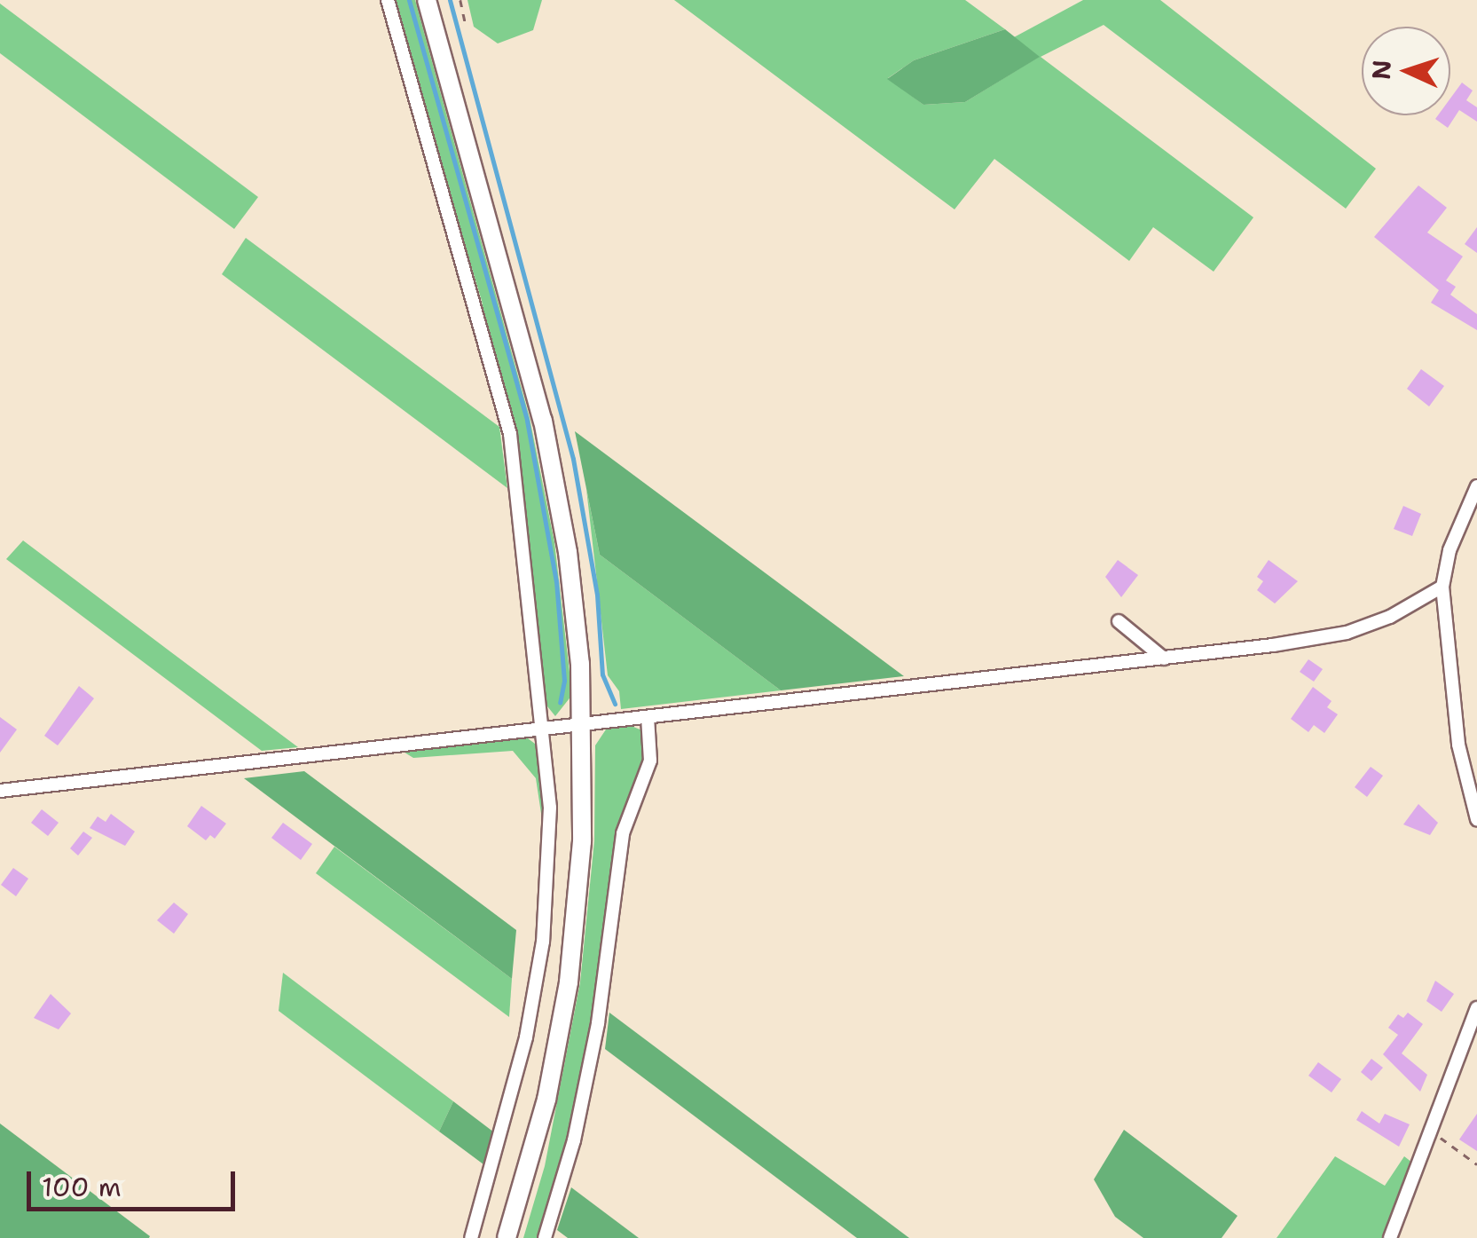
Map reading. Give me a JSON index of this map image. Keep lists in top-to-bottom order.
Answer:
{
  "scale_bar": "100 m",
  "north": "left"
}
